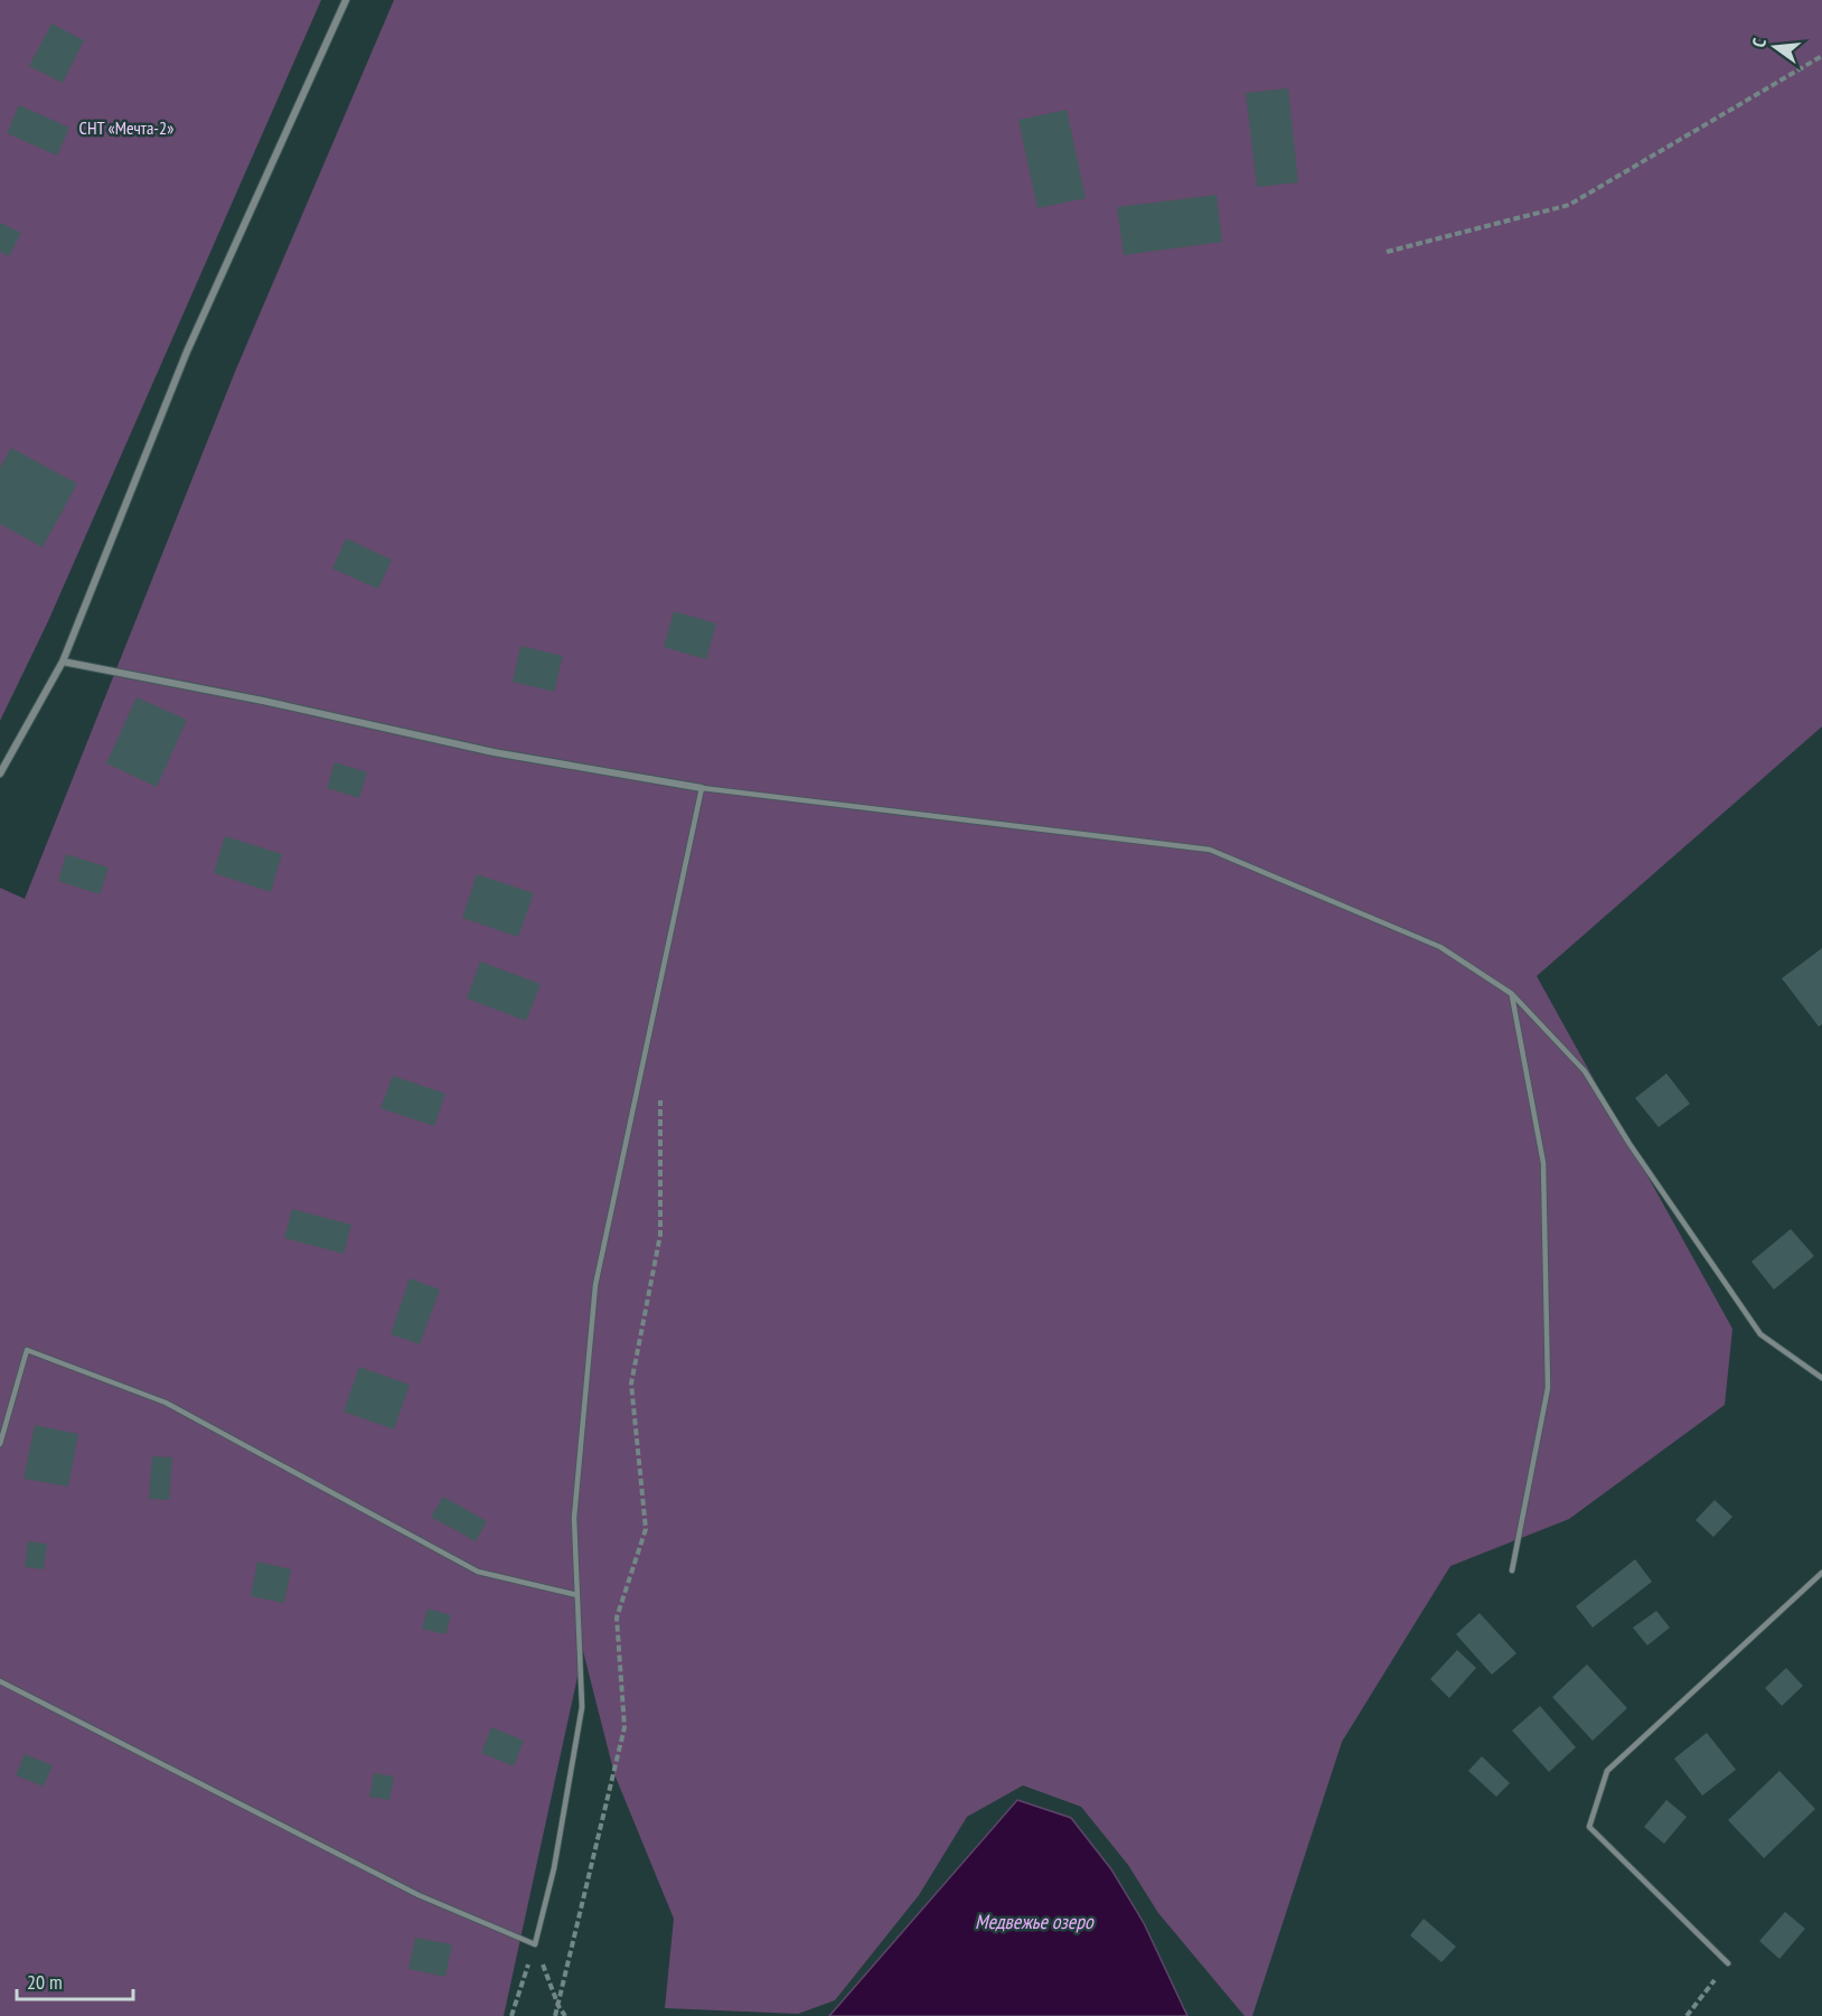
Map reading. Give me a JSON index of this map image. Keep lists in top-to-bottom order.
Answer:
{
  "water": ["Медвежье озеро"],
  "parks": ["СНТ «Мечта-2»"],
  "scale_bar": "20 m",
  "north": "left"
}
